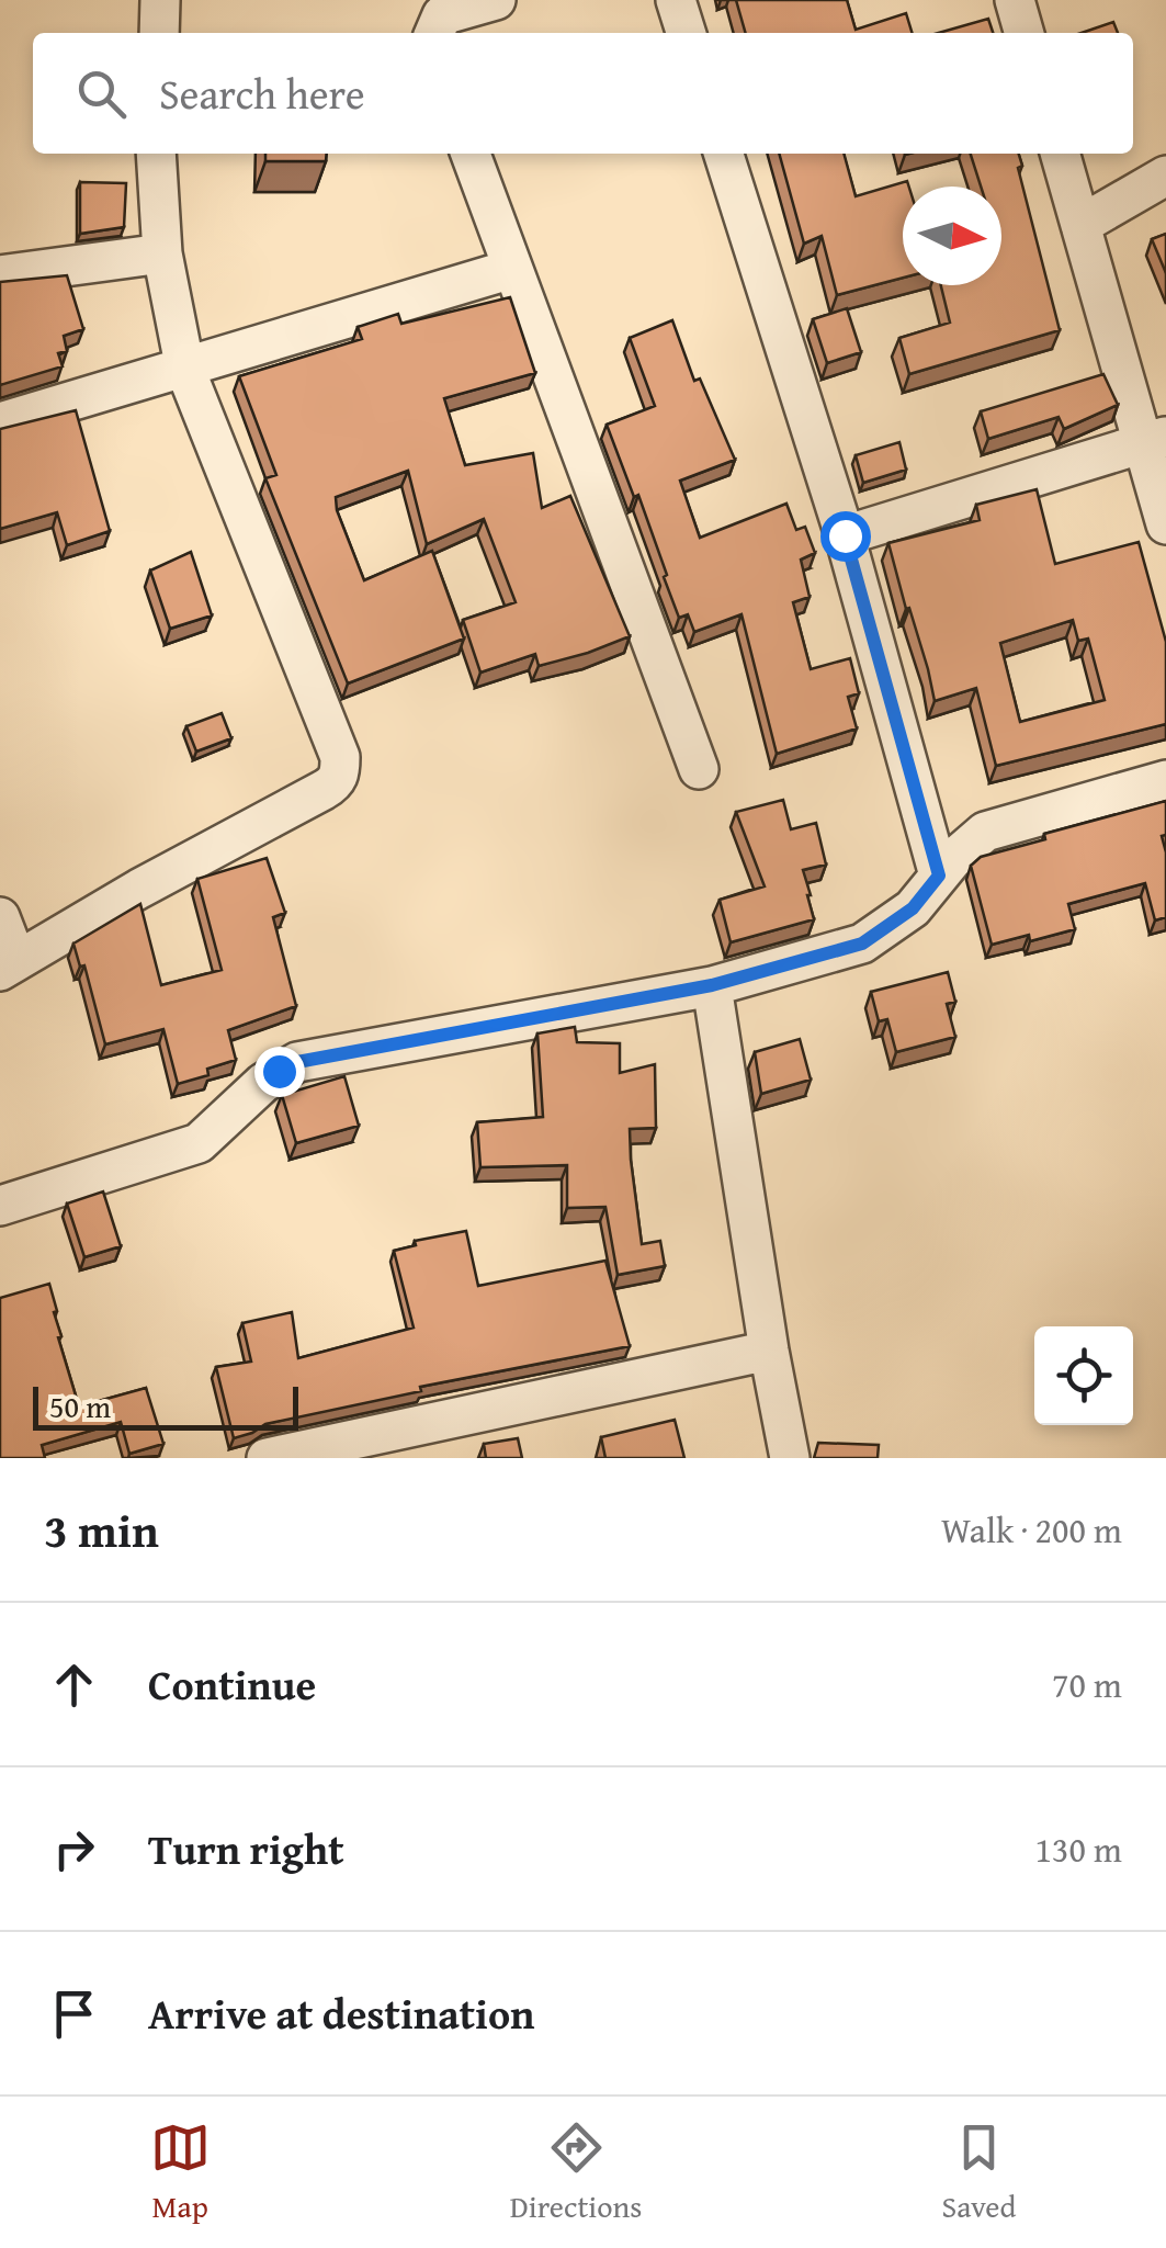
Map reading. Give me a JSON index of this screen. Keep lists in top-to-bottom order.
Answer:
{
  "scale_bar": "50 m",
  "north": "right",
  "page": {
    "search": "Search here",
    "scale": "50 m",
    "heading": ["3 min", "Walk · 200 m"],
    "list": [
      ["Continue", "70 m"],
      ["Turn right", "130 m"],
      "Arrive at destination"
    ],
    "nav": ["Map", "Directions", "Saved"]
  }
}
